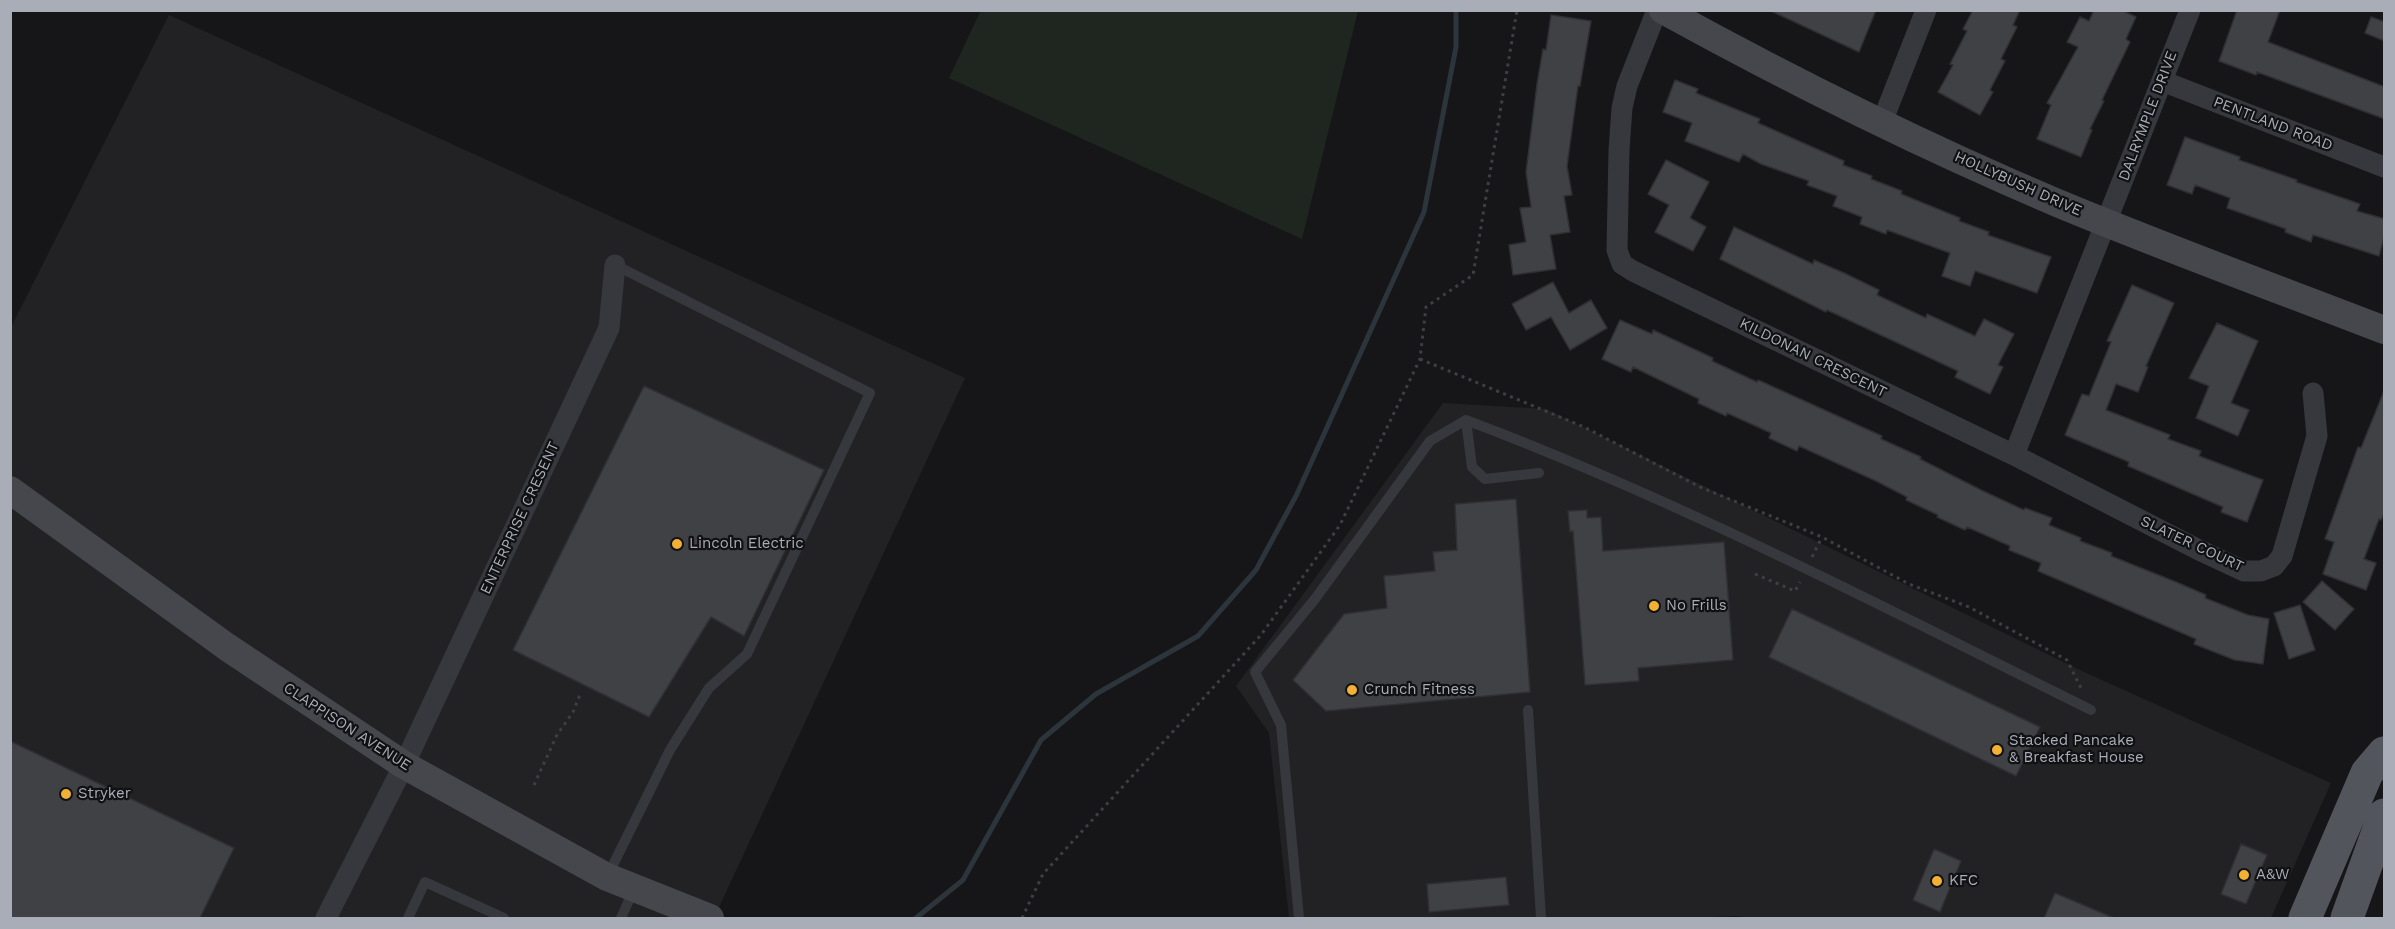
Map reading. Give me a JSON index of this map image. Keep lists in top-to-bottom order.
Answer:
{
  "streets": {
    "main road": ["HOLLYBUSH DRIVE", "CLAPPISON AVENUE"],
    "street": [
      "DALRYMPLE DRIVE",
      "PENTLAND ROAD",
      "KILDONAN CRESCENT",
      "ENTERPRISE CRESENT",
      "SLATER COURT"
    ]
  },
  "crossings": [
    ["DALRYMPLE DRIVE", "PENTLAND ROAD"],
    ["DALRYMPLE DRIVE", "HOLLYBUSH DRIVE"],
    ["KILDONAN CRESCENT", "SLATER COURT"],
    ["ENTERPRISE CRESENT", "CLAPPISON AVENUE"]
  ],
  "places": [
    "Lincoln Electric",
    "No Frills",
    "Crunch Fitness",
    "Stacked Pancake & Breakfast House",
    "Stryker",
    "A&W",
    "KFC"
  ]
}
